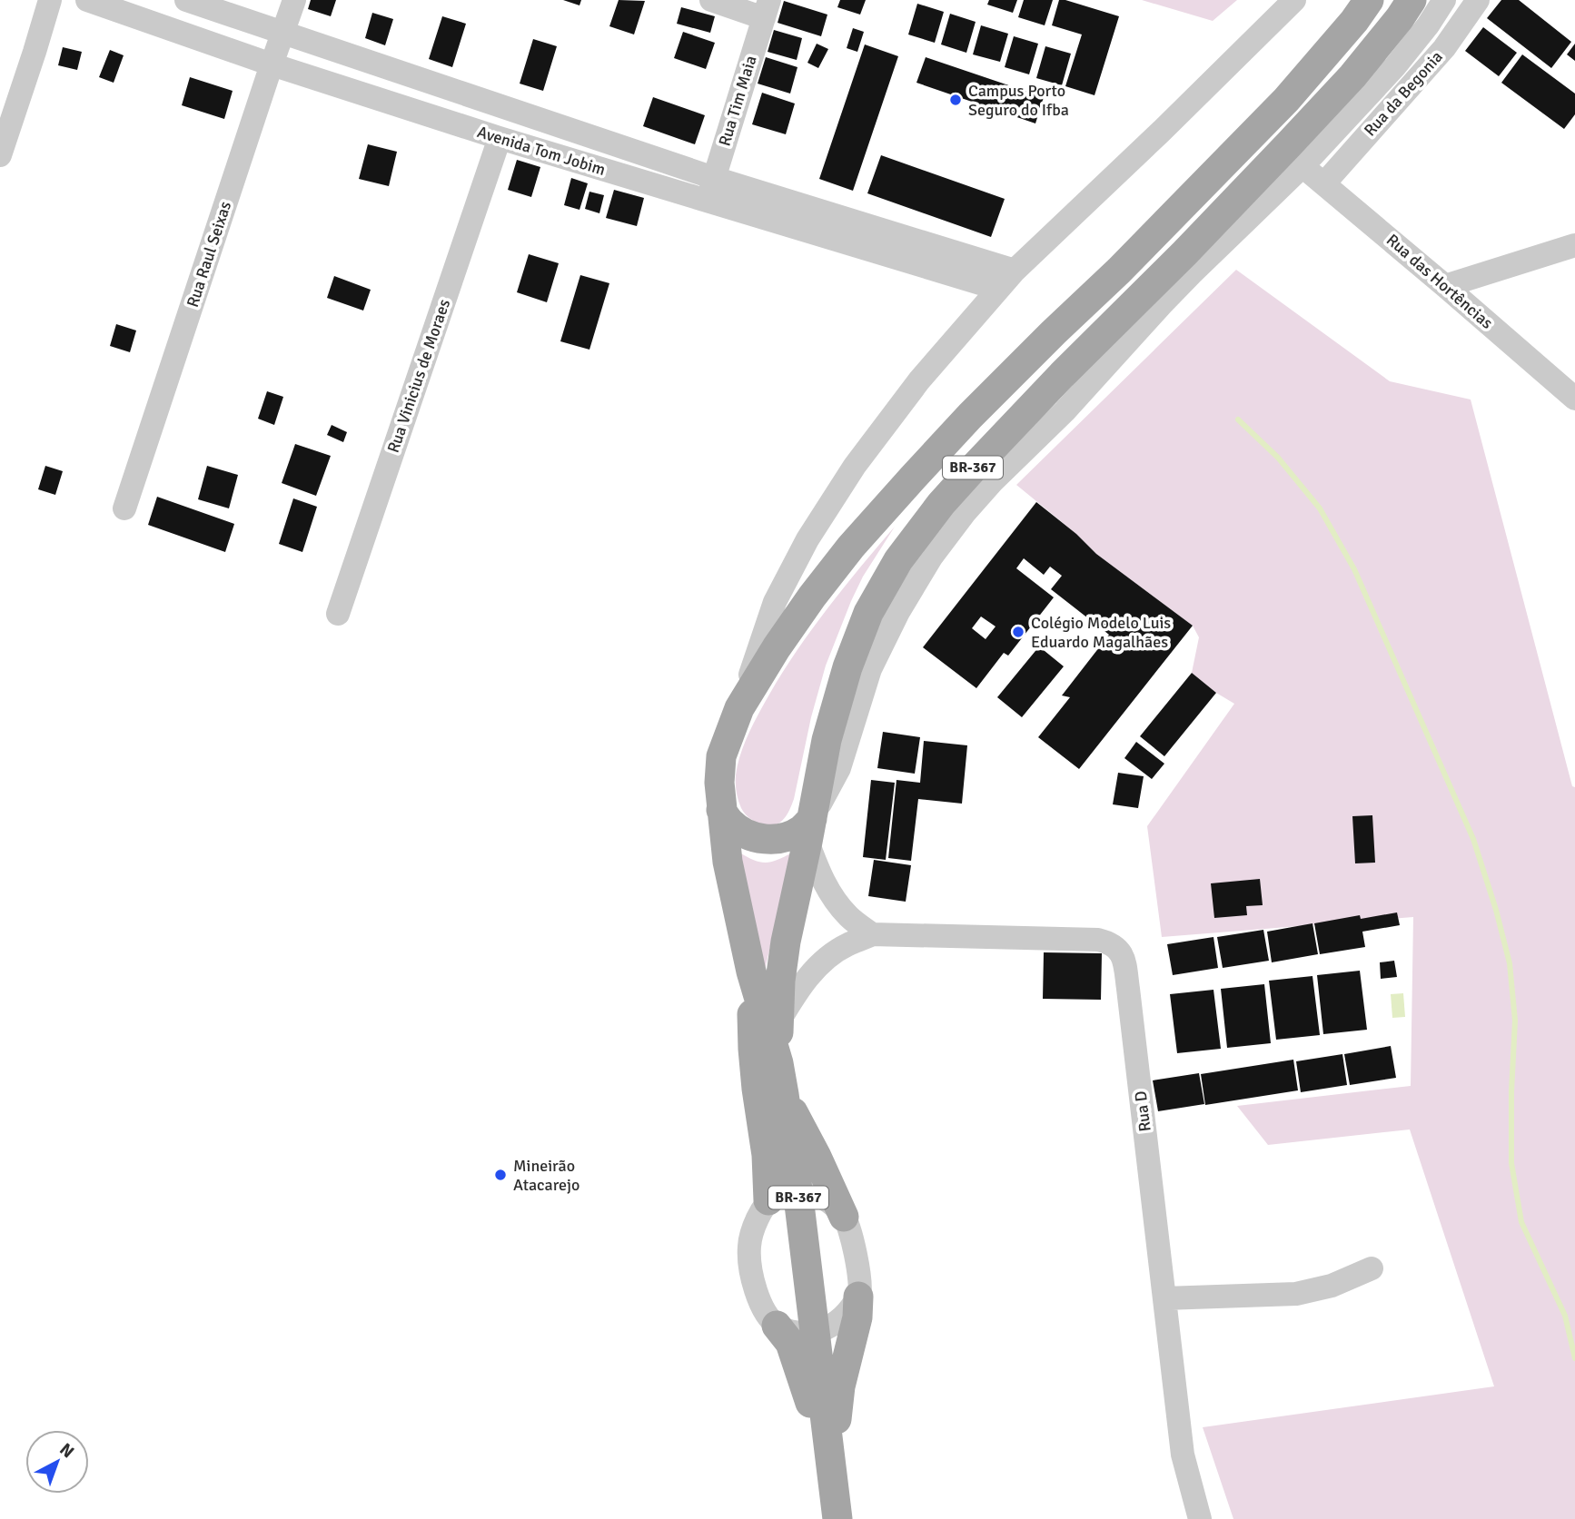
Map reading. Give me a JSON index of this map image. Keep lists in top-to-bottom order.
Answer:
{
  "streets": {
    "main road": ["BR-367"],
    "street": [
      "Rua da Begonia",
      "Rua Tim Maia",
      "Avenida Tom Jobim",
      "Rua Raul Seixas",
      "Rua das Hortências",
      "Rua Vinicius de Moraes",
      "Rua D"
    ]
  },
  "crossings": [
    ["Rua da Begonia", "Rua das Hortências"],
    ["Rua Tim Maia", "Avenida Tom Jobim"],
    ["Avenida Tom Jobim", "Rua Raul Seixas"],
    ["Avenida Tom Jobim", "Rua Vinicius de Moraes"],
    ["BR-367", "Rua D"]
  ],
  "places": ["Campus Porto Seguro do Ifba", "Colégio Modelo Luis Eduardo Magalhães", "Mineirão Atacarejo"],
  "north": "top right"
}
